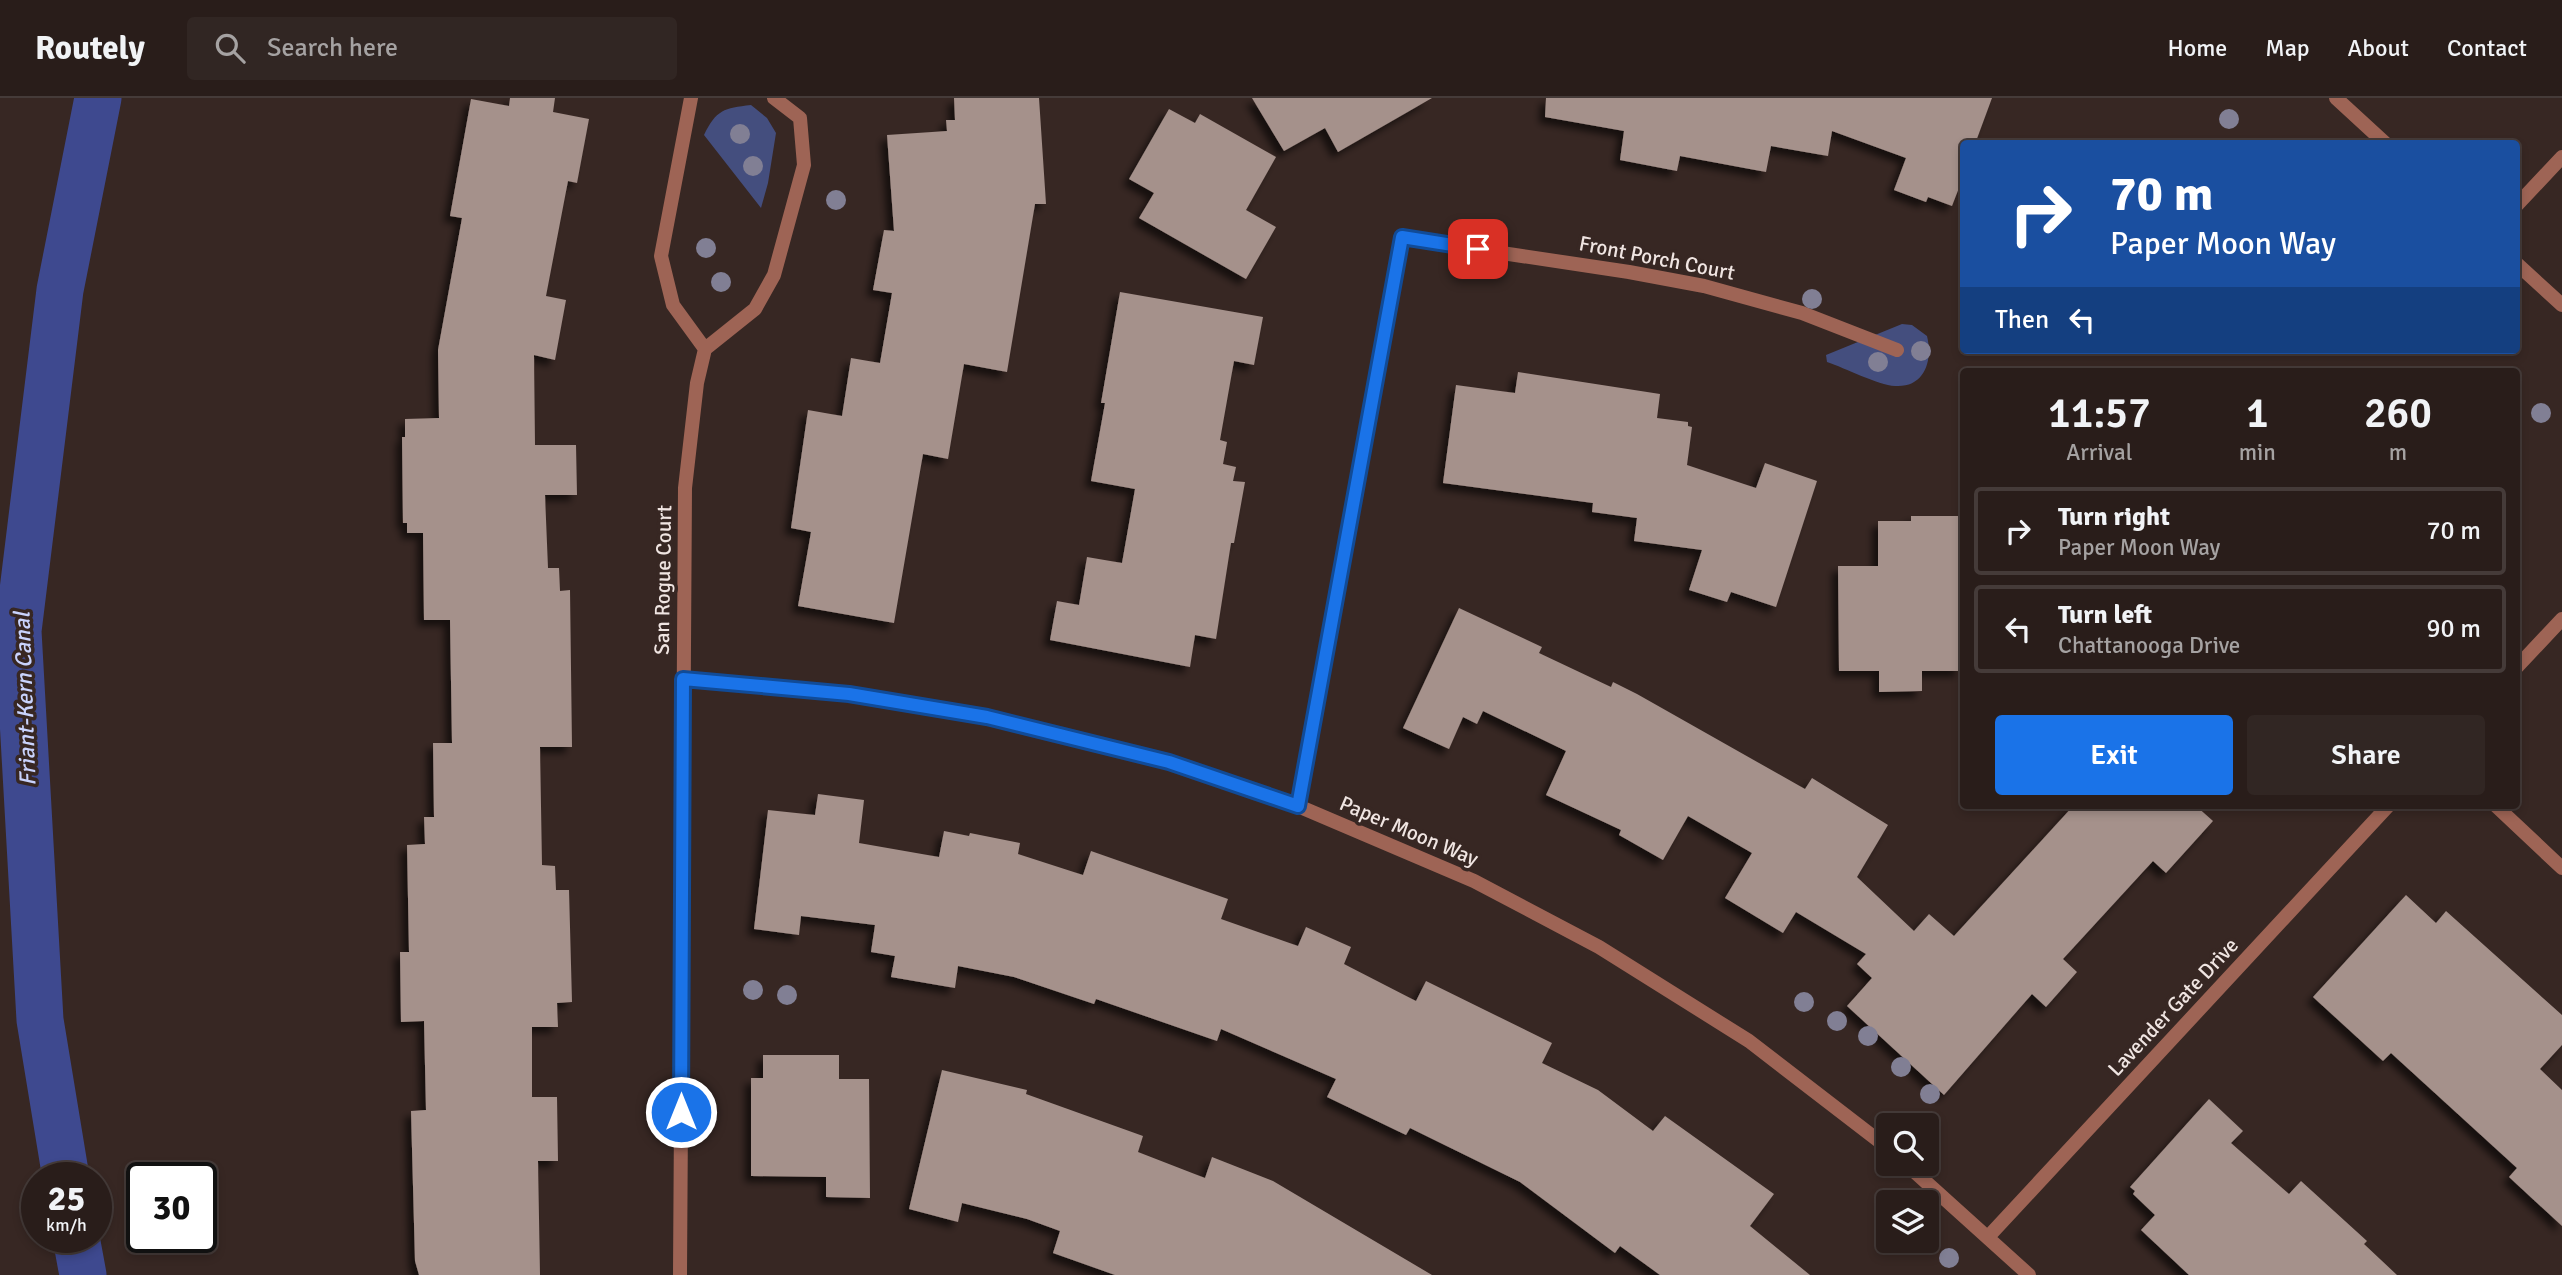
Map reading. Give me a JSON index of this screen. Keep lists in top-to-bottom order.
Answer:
{
  "streets": {
    "street": [
      "Front Porch Court",
      "San Rogue Court",
      "Paper Moon Way",
      "Lavender Gate Drive"
    ]
  },
  "crossings": [
    ["Front Porch Court", "Paper Moon Way"],
    ["San Rogue Court", "Paper Moon Way"]
  ],
  "water": ["Friant-Kern Canal"],
  "page": {
    "header": "Routely",
    "search": "Search here",
    "nav": [
      "Home",
      "Map",
      "About",
      "Contact"
    ],
    "turn": ["70 m", "Paper Moon Way"],
    "then": "Then",
    "eta": [
      "11:57",
      "Arrival",
      "1",
      "min",
      "260",
      "m"
    ],
    "list": [
      {
        "name": "Turn right",
        "note": "Paper Moon Way",
        "value": "70 m"
      },
      {
        "name": "Turn left",
        "note": "Chattanooga Drive",
        "value": "90 m"
      }
    ],
    "buttons": ["Exit", "Share"],
    "speed": "25 km/h",
    "limit": "30"
  }
}
